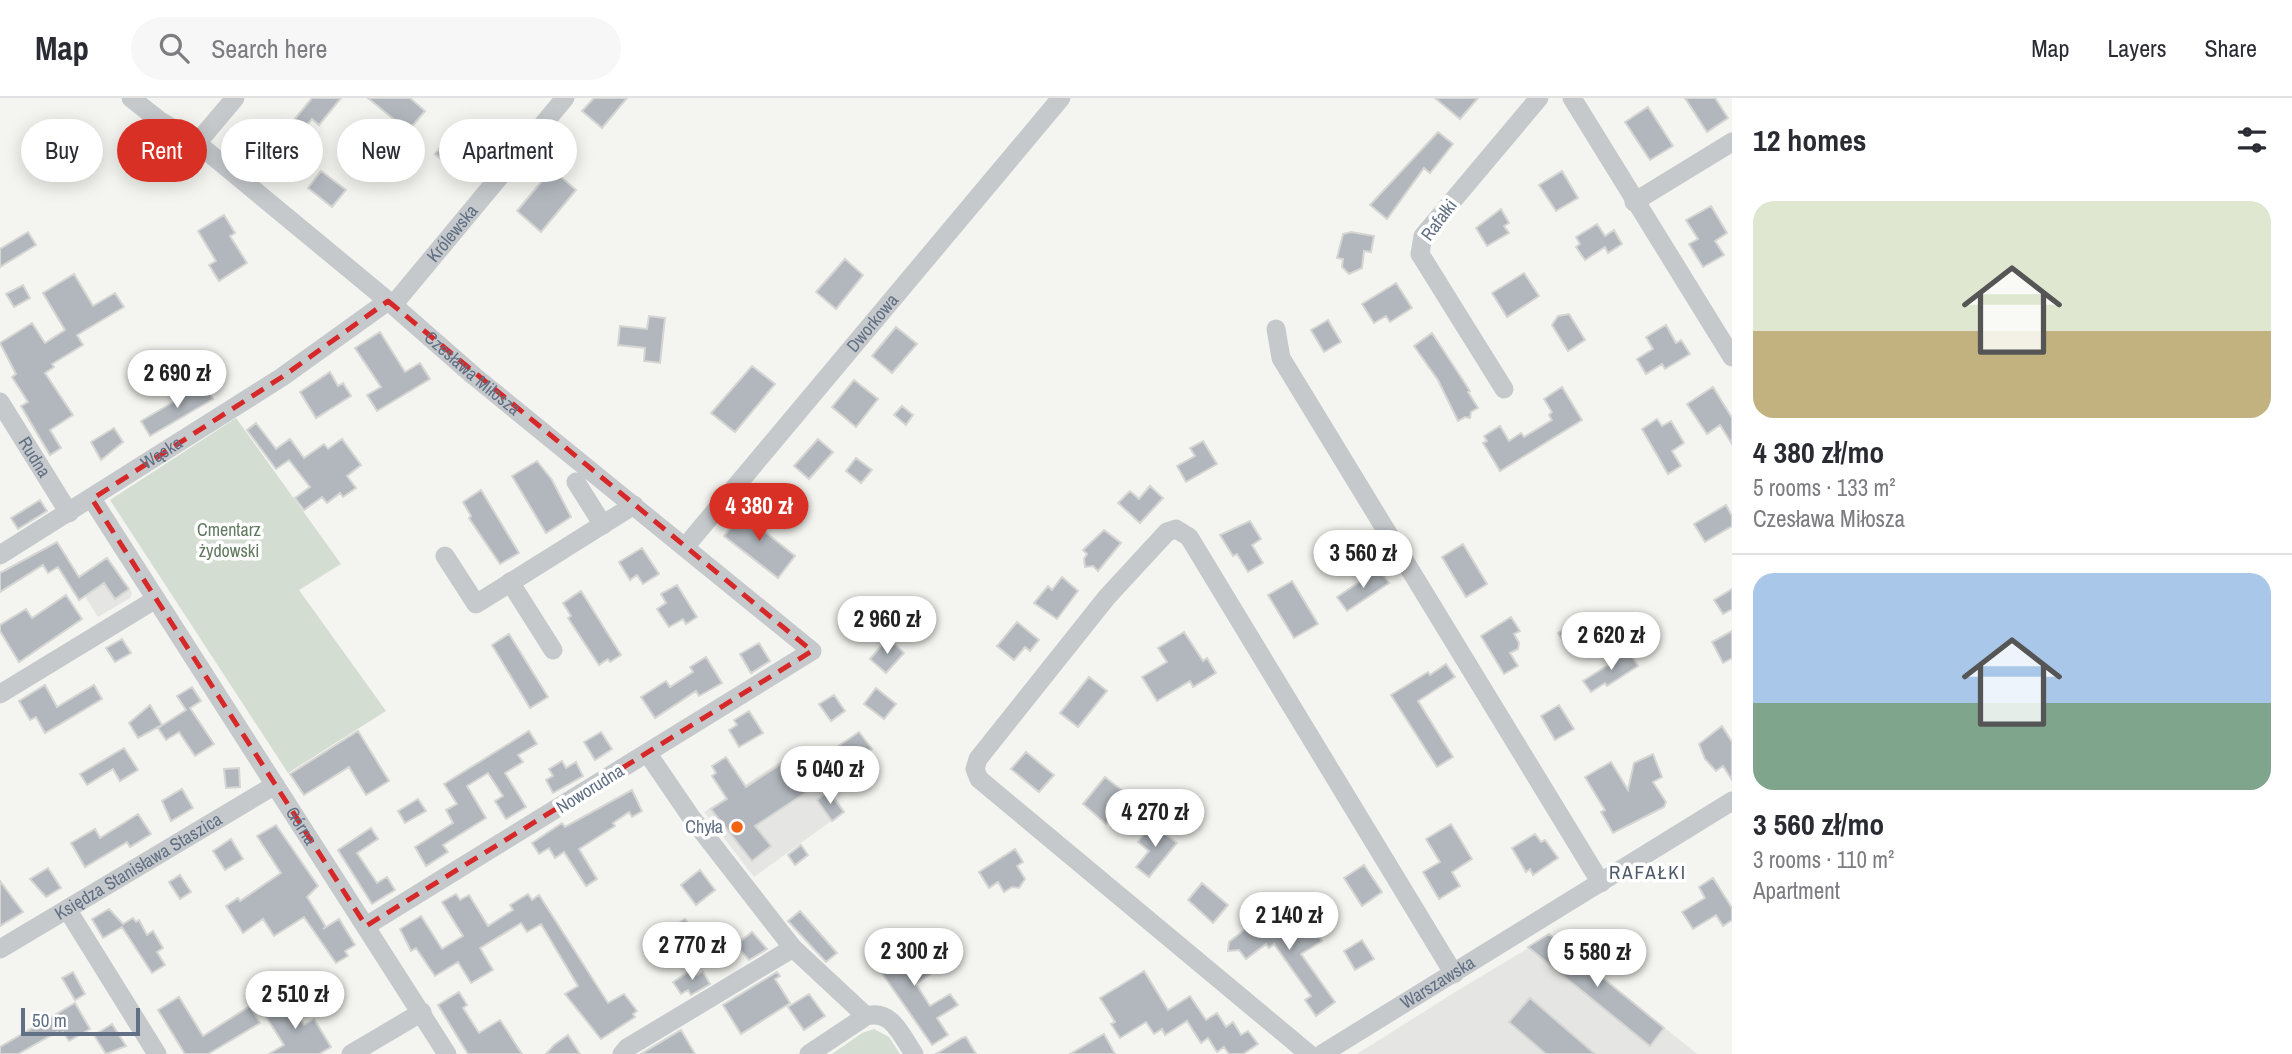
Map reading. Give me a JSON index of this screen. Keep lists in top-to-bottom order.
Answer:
{
  "streets": {
    "street": [
      "Rafałki",
      "Królewska",
      "Dworkowa",
      "Czesława Miłosza",
      "Wąska",
      "Rudna",
      "Noworudna",
      "Górna",
      "Księdza Stanisława Staszica",
      "Warszawska"
    ]
  },
  "crossings": [
    ["Królewska", "Czesława Miłosza"],
    ["Królewska", "Wąska"],
    ["Dworkowa", "Czesława Miłosza"],
    ["Czesława Miłosza", "Wąska"],
    ["Czesława Miłosza", "Noworudna"],
    ["Wąska", "Rudna"],
    ["Noworudna", "Górna"],
    ["Górna", "Księdza Stanisława Staszica"]
  ],
  "districts": ["RAFAŁKI"],
  "parks": ["Cmentarz żydowski"],
  "places": ["Chyła"],
  "scale_bar": "50 m",
  "page": {
    "header": "Map",
    "search": "Search here",
    "nav": ["Map", "Layers", "Share"],
    "heading": "12 homes",
    "chip": [
      "Buy",
      "Rent",
      "Filters",
      "New",
      "Apartment"
    ],
    "list": [
      {
        "name": "4 380 zł/mo",
        "note": "5 rooms · 133 m² · Czesława Miłosza"
      },
      {
        "name": "3 560 zł/mo",
        "note": "3 rooms · 110 m² · Apartment"
      }
    ],
    "price": [
      "2 690 zł",
      "4 380 zł",
      "3 560 zł",
      "2 960 zł",
      "2 620 zł",
      "5 040 zł",
      "4 270 zł",
      "2 140 zł",
      "2 770 zł",
      "2 300 zł",
      "5 580 zł",
      "2 510 zł"
    ],
    "scale": "50 m"
  }
}
